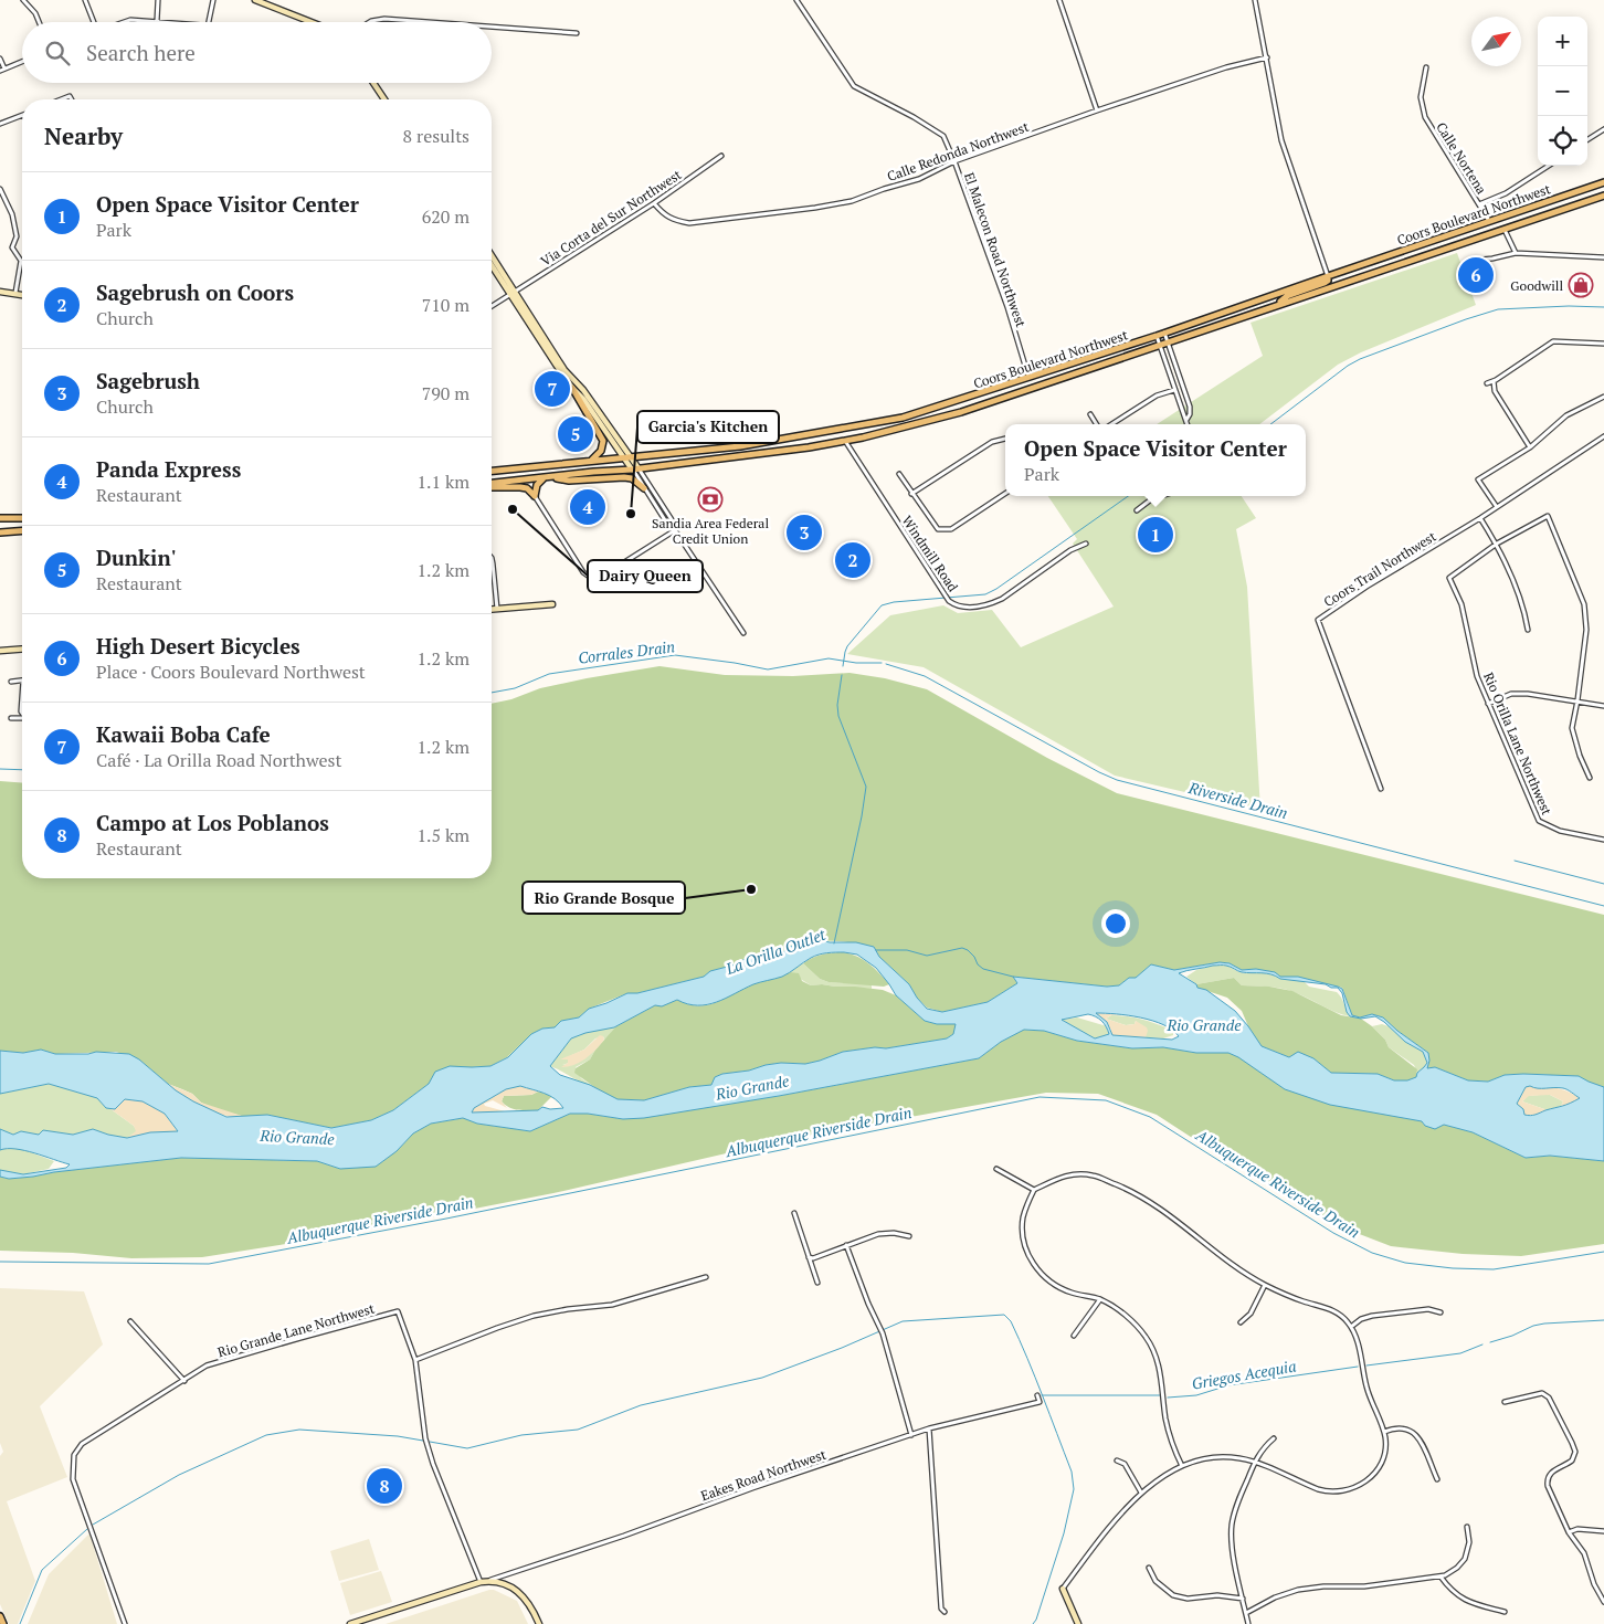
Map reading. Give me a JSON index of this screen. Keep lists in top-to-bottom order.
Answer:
{
  "streets": {
    "main road": ["Coors Boulevard Northwest"],
    "street": [
      "Calle Redonda Northwest",
      "Calle Nortena",
      "Via Corta del Sur Northwest",
      "El Malecon Road Northwest",
      "Windmill Road",
      "Coors Trail Northwest",
      "Rio Orilla Lane Northwest",
      "Rio Grande Lane Northwest",
      "Eakes Road Northwest"
    ]
  },
  "crossings": [
    ["Calle Redonda Northwest", "Via Corta del Sur Northwest"],
    ["Calle Redonda Northwest", "El Malecon Road Northwest"],
    ["Coors Boulevard Northwest", "El Malecon Road Northwest"],
    ["Coors Boulevard Northwest", "Windmill Road"]
  ],
  "water": [
    "Corrales Drain",
    "Riverside Drain",
    "La Orilla Outlet",
    "Rio Grande",
    "Albuquerque Riverside Drain",
    "Griegos Acequia"
  ],
  "places": {
    "shop": ["Goodwill"],
    "bank": ["Sandia Area Federal Credit Union"],
    "other": ["Dairy Queen", "Garcia's Kitchen", "Rio Grande Bosque"]
  },
  "north": "top right",
  "page": {
    "map_buttons": ["+", "−"],
    "search": "Search here",
    "heading": ["Nearby", "8 results"],
    "list": [
      {
        "mark": "1",
        "name": "Open Space Visitor Center",
        "note": "Park",
        "value": "620 m"
      },
      {
        "mark": "2",
        "name": "Sagebrush on Coors",
        "note": "Church",
        "value": "710 m"
      },
      {
        "mark": "3",
        "name": "Sagebrush",
        "note": "Church",
        "value": "790 m"
      },
      {
        "mark": "4",
        "name": "Panda Express",
        "note": "Restaurant",
        "value": "1.1 km"
      },
      {
        "mark": "5",
        "name": "Dunkin'",
        "note": "Restaurant",
        "value": "1.2 km"
      },
      {
        "mark": "6",
        "name": "High Desert Bicycles",
        "note": "Place · Coors Boulevard Northwest",
        "value": "1.2 km"
      },
      {
        "mark": "7",
        "name": "Kawaii Boba Cafe",
        "note": "Café · La Orilla Road Northwest",
        "value": "1.2 km"
      },
      {
        "mark": "8",
        "name": "Campo at Los Poblanos",
        "note": "Restaurant",
        "value": "1.5 km"
      }
    ],
    "pins": [
      "6",
      "7",
      "5",
      "4",
      "3",
      "1",
      "2",
      "8"
    ],
    "popup": ["Open Space Visitor Center", "Park"]
  }
}
